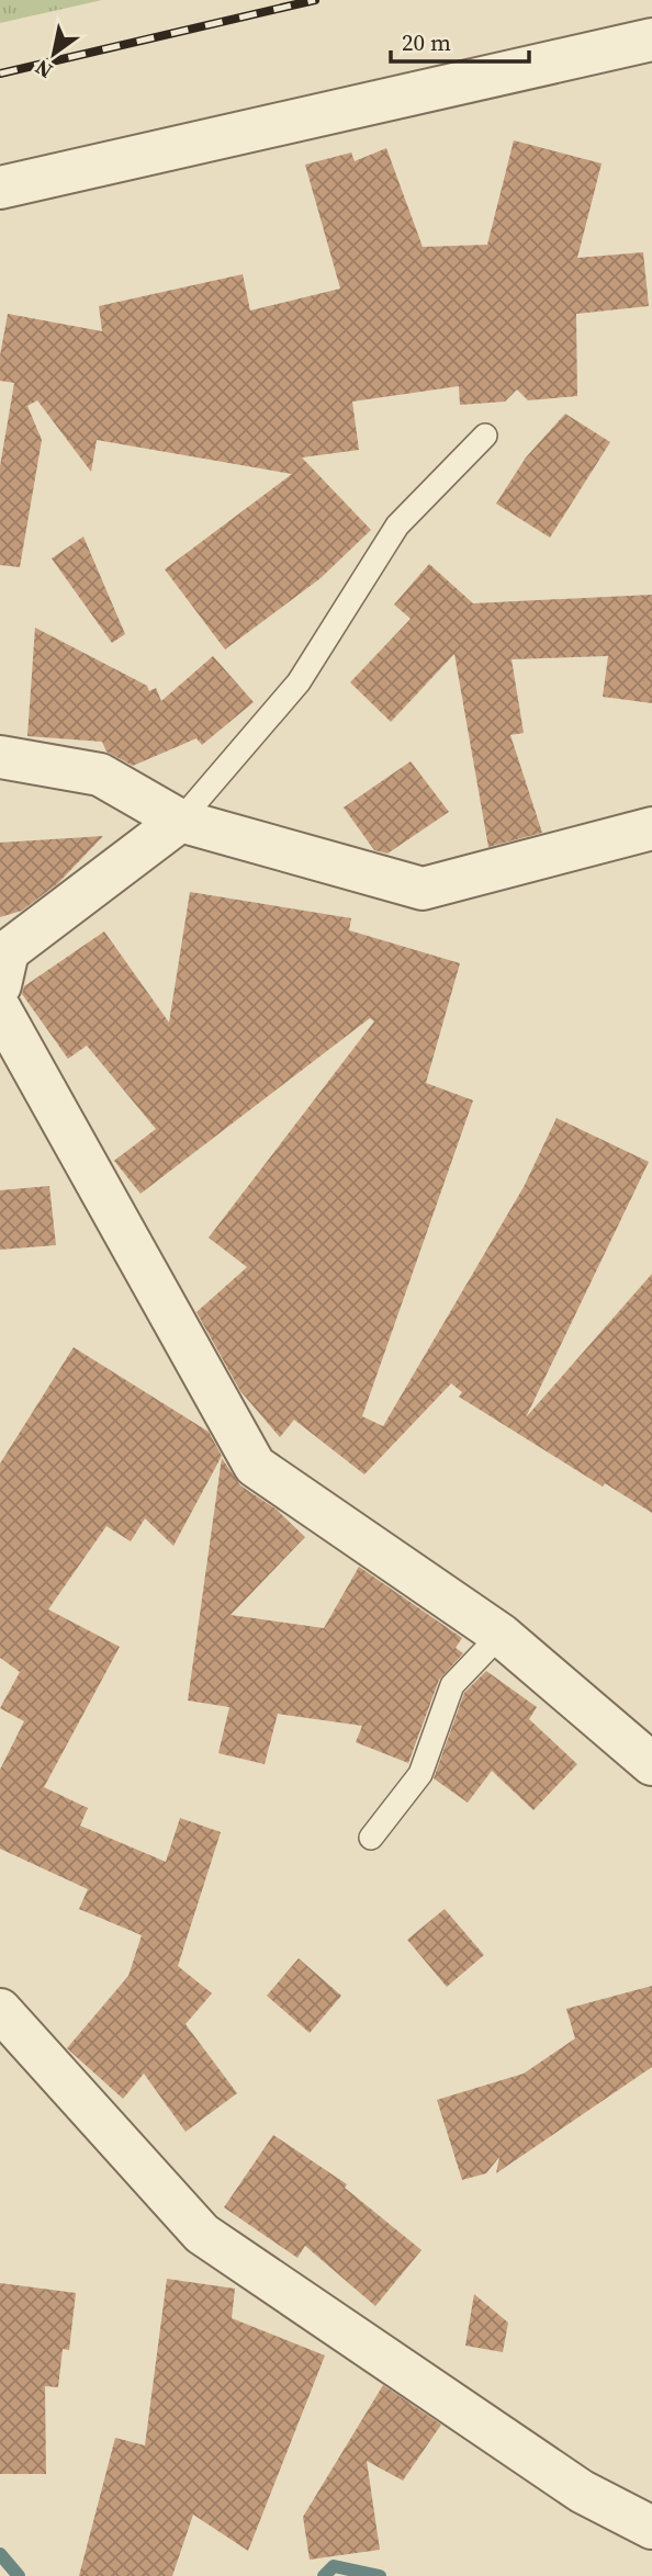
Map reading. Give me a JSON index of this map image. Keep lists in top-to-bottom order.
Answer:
{
  "scale_bar": "20 m",
  "north": "bottom left"
}
